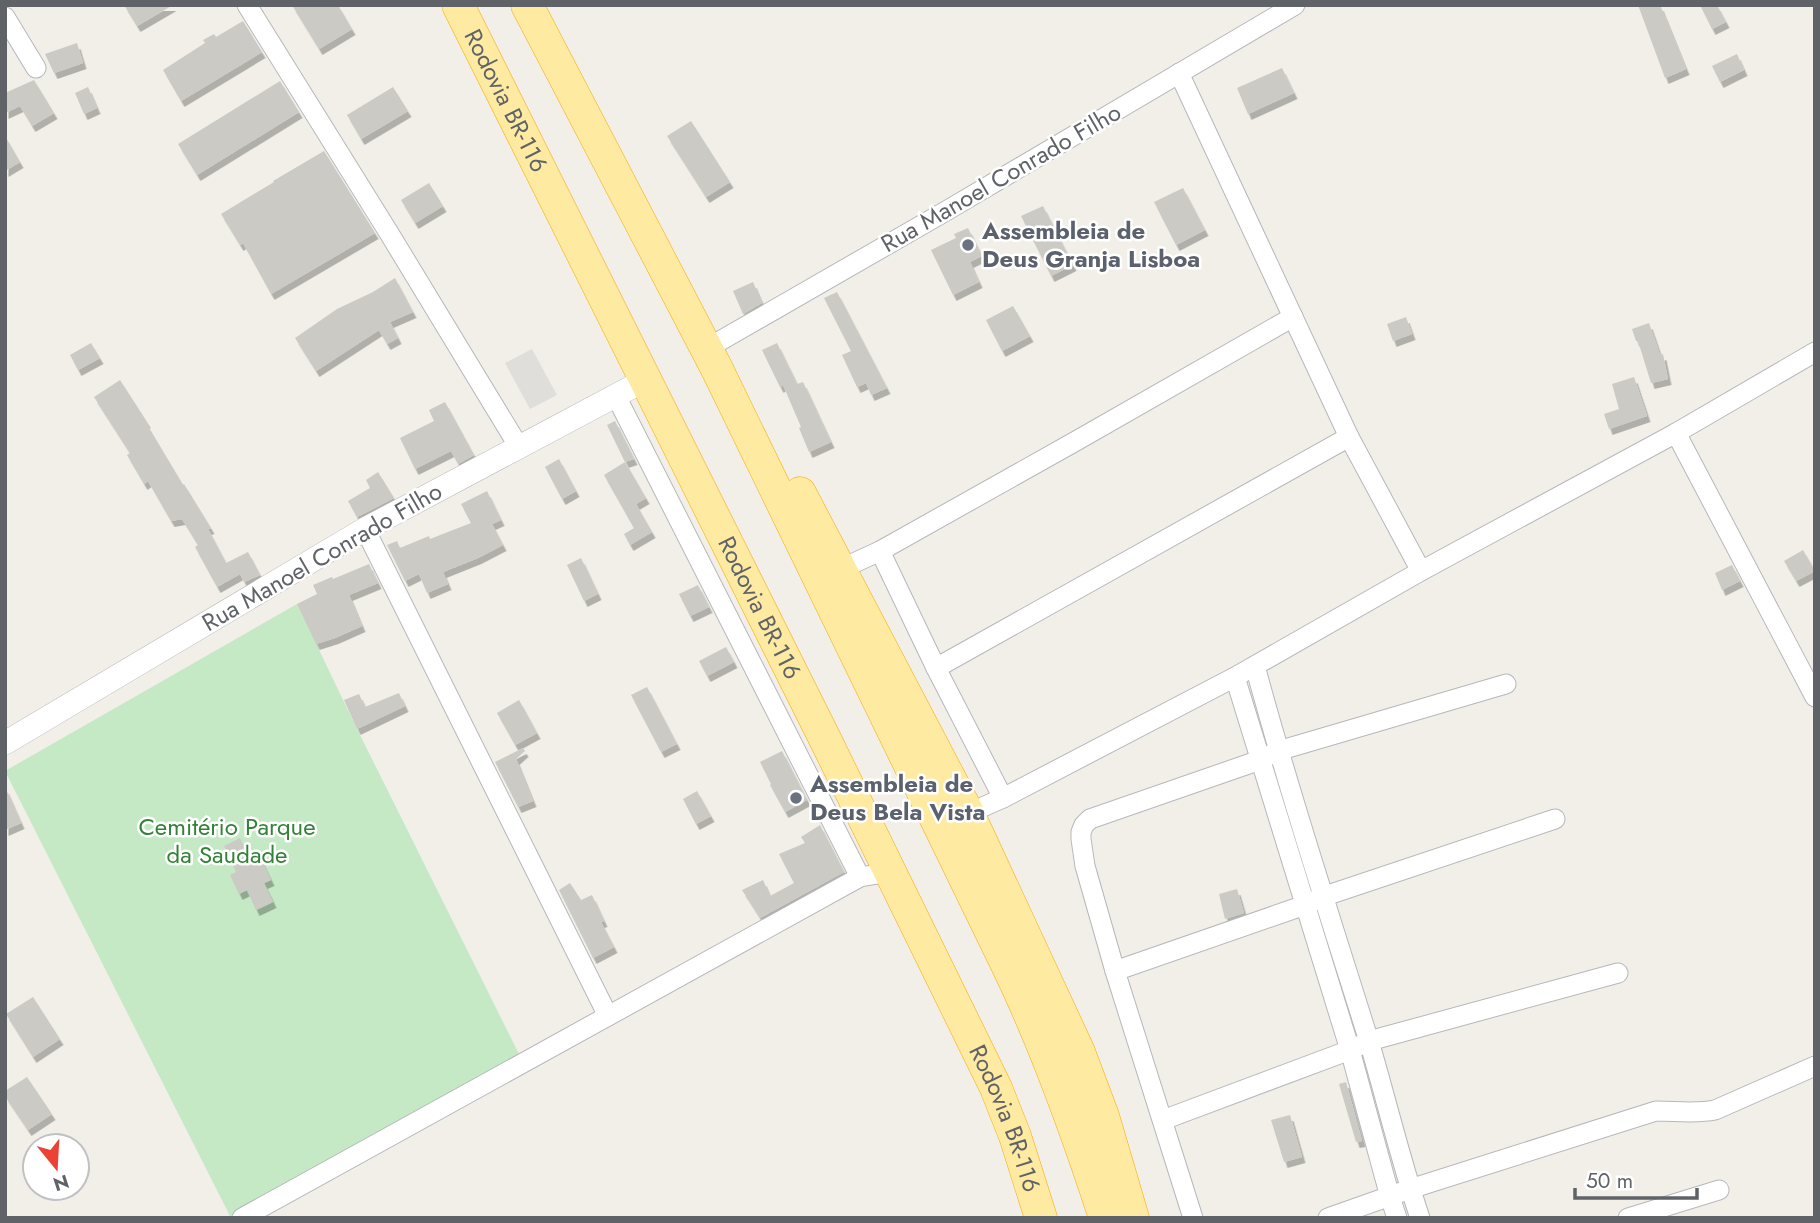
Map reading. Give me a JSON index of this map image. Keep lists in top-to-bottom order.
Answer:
{
  "streets": {
    "highway": ["Rodovia BR-116"],
    "street": ["Rua Manoel Conrado Filho"]
  },
  "crossings": [
    ["Rodovia BR-116", "Rua Manoel Conrado Filho"]
  ],
  "parks": ["Cemitério Parque da Saudade"],
  "places": ["Assembleia de Deus Granja Lisboa", "Assembleia de Deus Bela Vista"],
  "scale_bar": "50 m",
  "north": "bottom"
}
